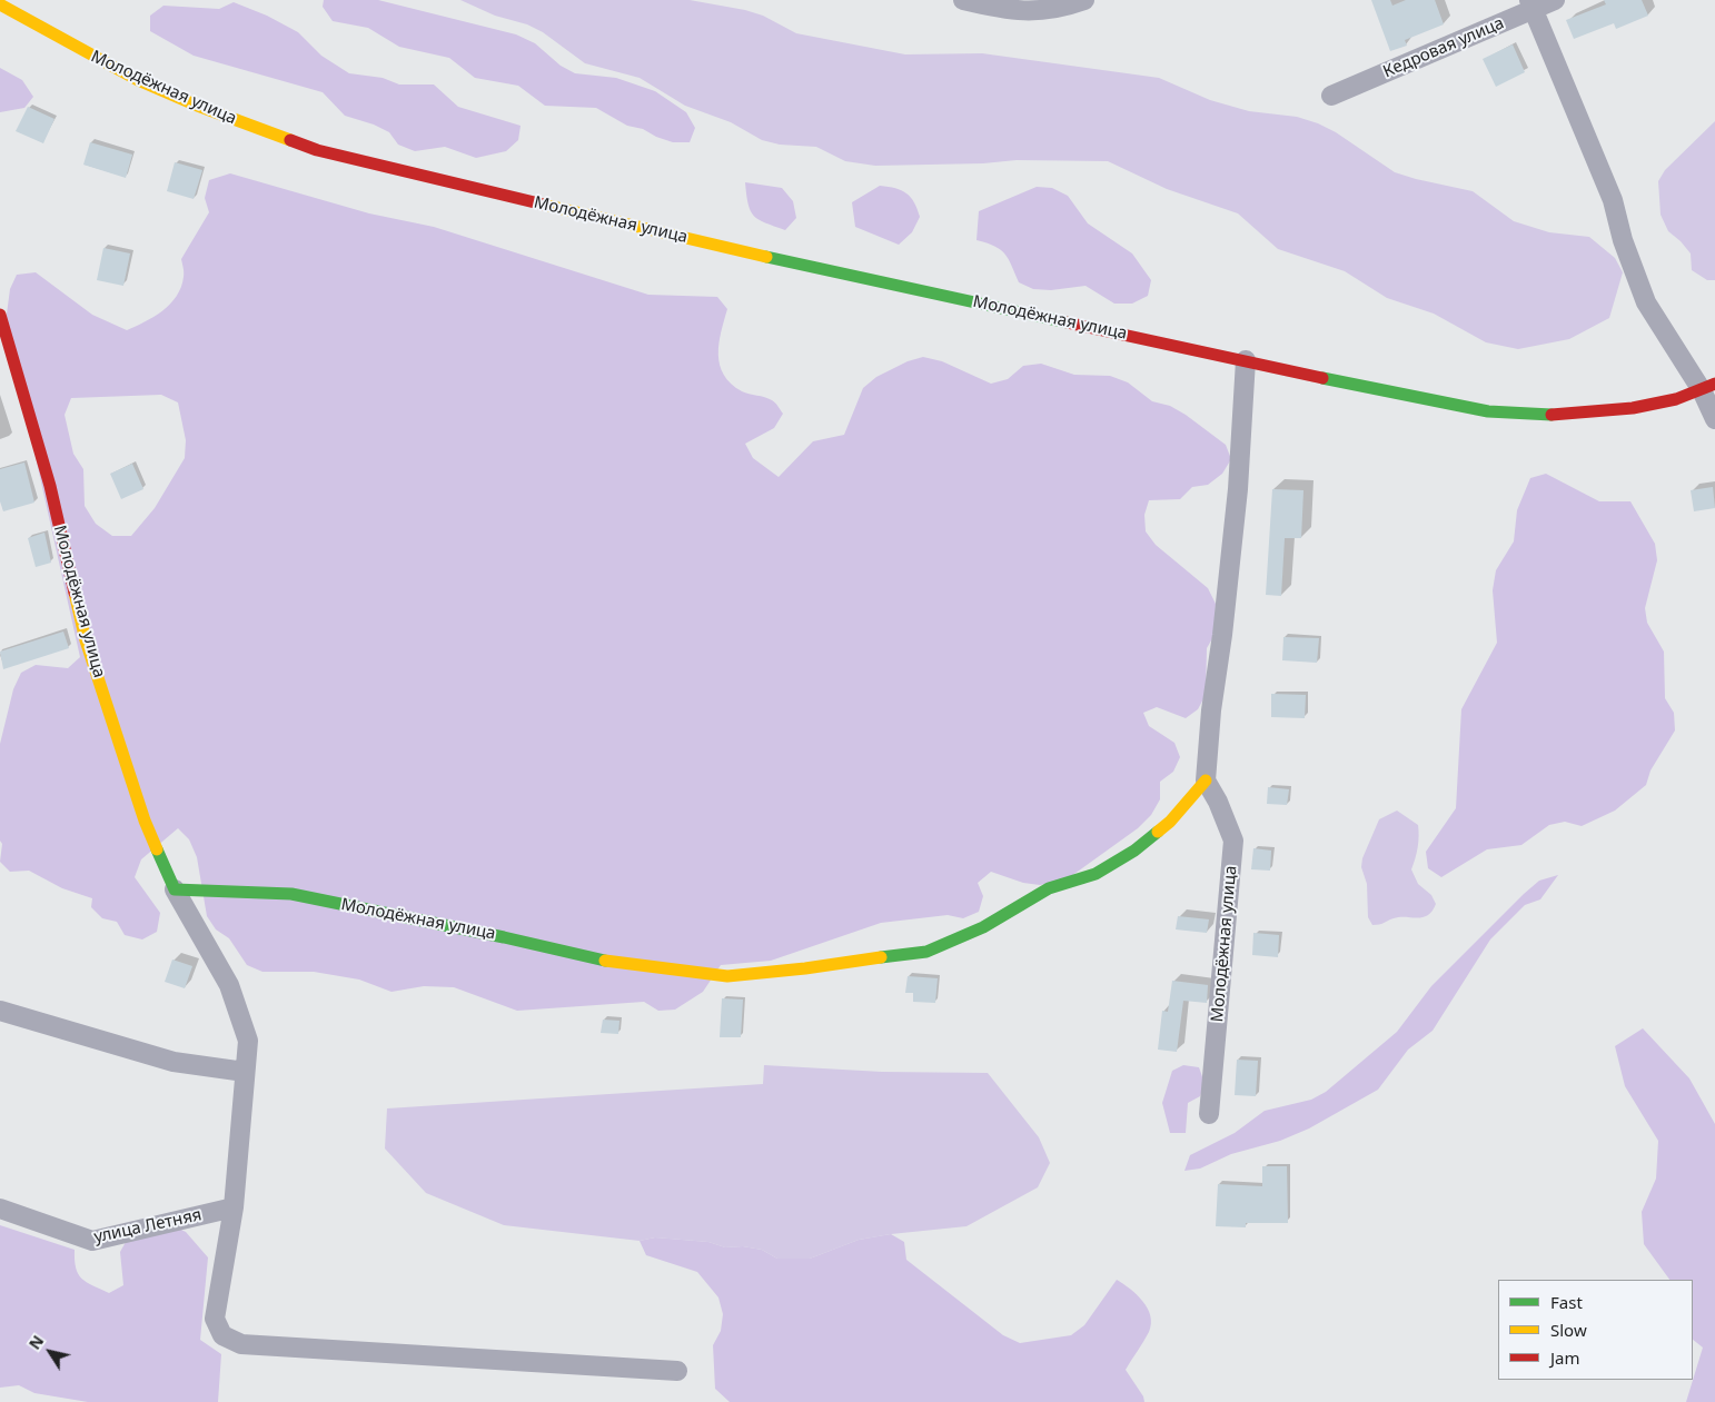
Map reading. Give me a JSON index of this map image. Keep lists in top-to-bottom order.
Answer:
{
  "streets": {
    "street": ["Кедровая улица", "Молодёжная улица", "улица Летняя"]
  },
  "legend": ["Fast", "Slow", "Jam"],
  "north": "top left"
}
